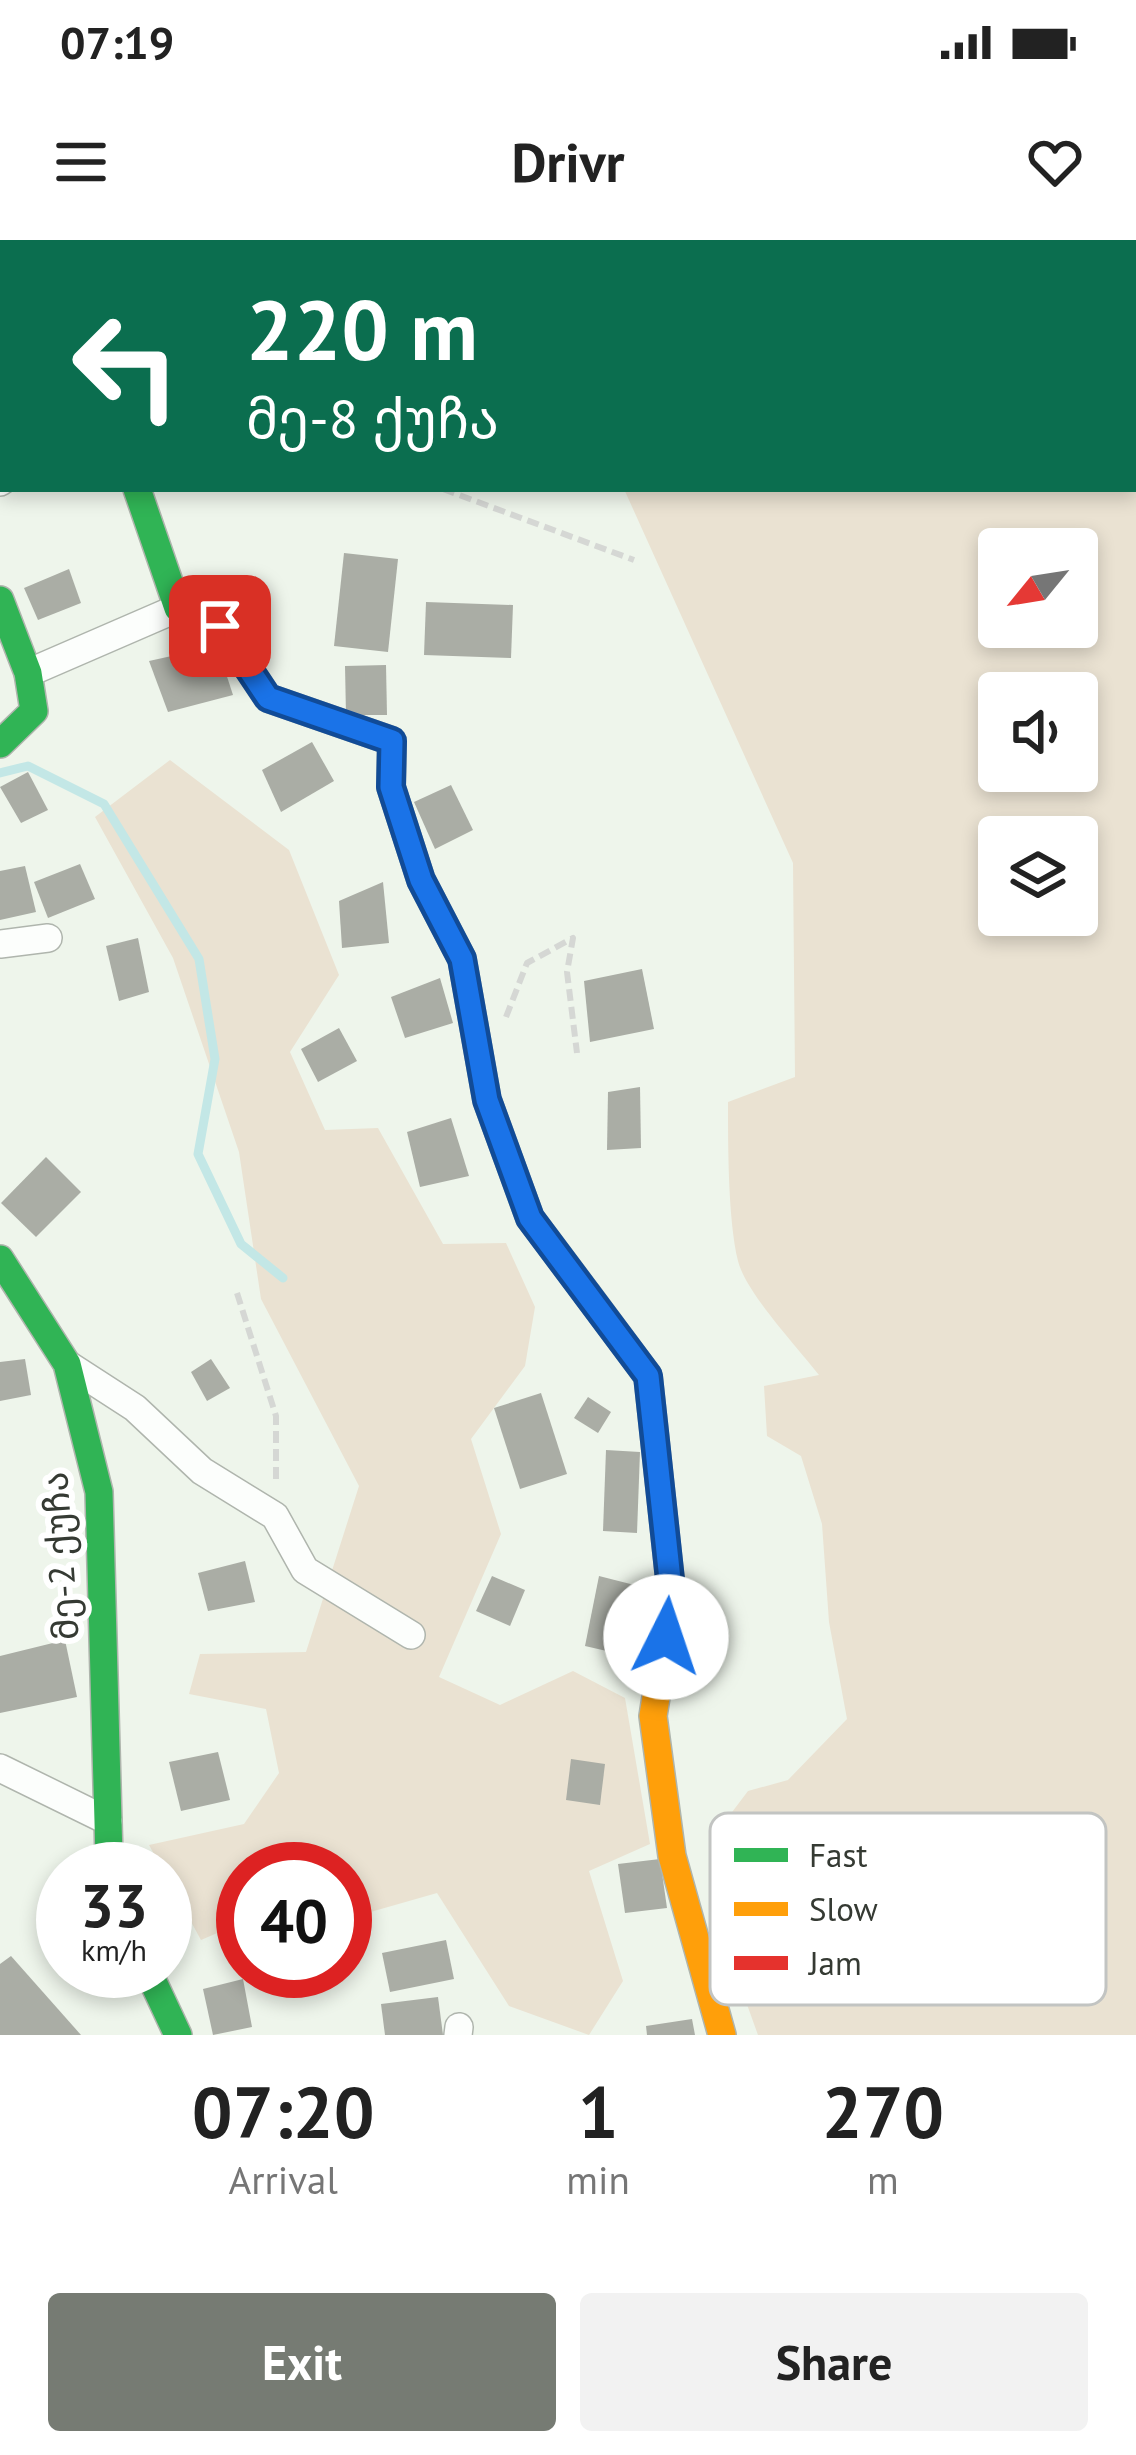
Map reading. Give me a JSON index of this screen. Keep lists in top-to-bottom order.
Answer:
{
  "streets": {
    "street": ["მე-2 ქუჩა"]
  },
  "legend": ["Fast", "Slow", "Jam"],
  "north": "bottom left",
  "page": {
    "status": "07:19",
    "header": "Drivr",
    "turn": ["220 m", "მე-8 ქუჩა"],
    "speed": "33 km/h",
    "limit": "40",
    "eta": [
      "07:20",
      "Arrival",
      "1",
      "min",
      "270",
      "m"
    ],
    "buttons": ["Exit", "Share"]
  }
}
